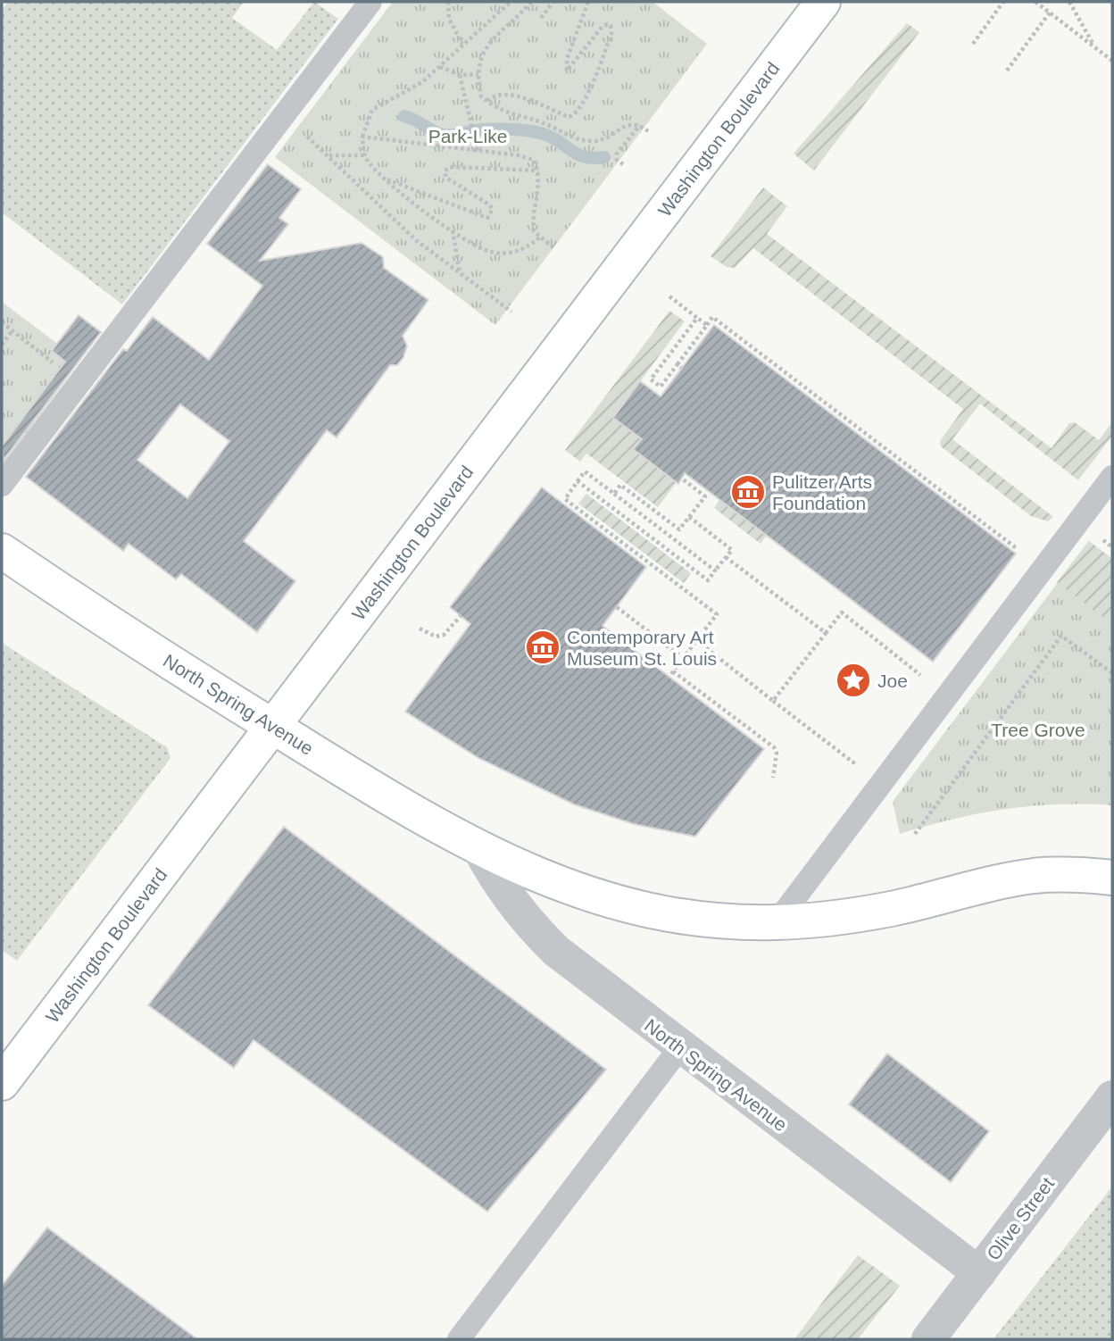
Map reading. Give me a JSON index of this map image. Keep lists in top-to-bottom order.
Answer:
{
  "streets": {
    "main road": ["Washington Boulevard", "North Spring Avenue"],
    "street": ["Olive Street"]
  },
  "crossings": [
    ["Washington Boulevard", "North Spring Avenue"],
    ["North Spring Avenue", "Olive Street"]
  ],
  "parks": ["Park-Like", "Tree Grove"],
  "places": {
    "museum": ["Pulitzer Arts Foundation", "Contemporary Art Museum St. Louis"],
    "place": ["Joe"]
  }
}
